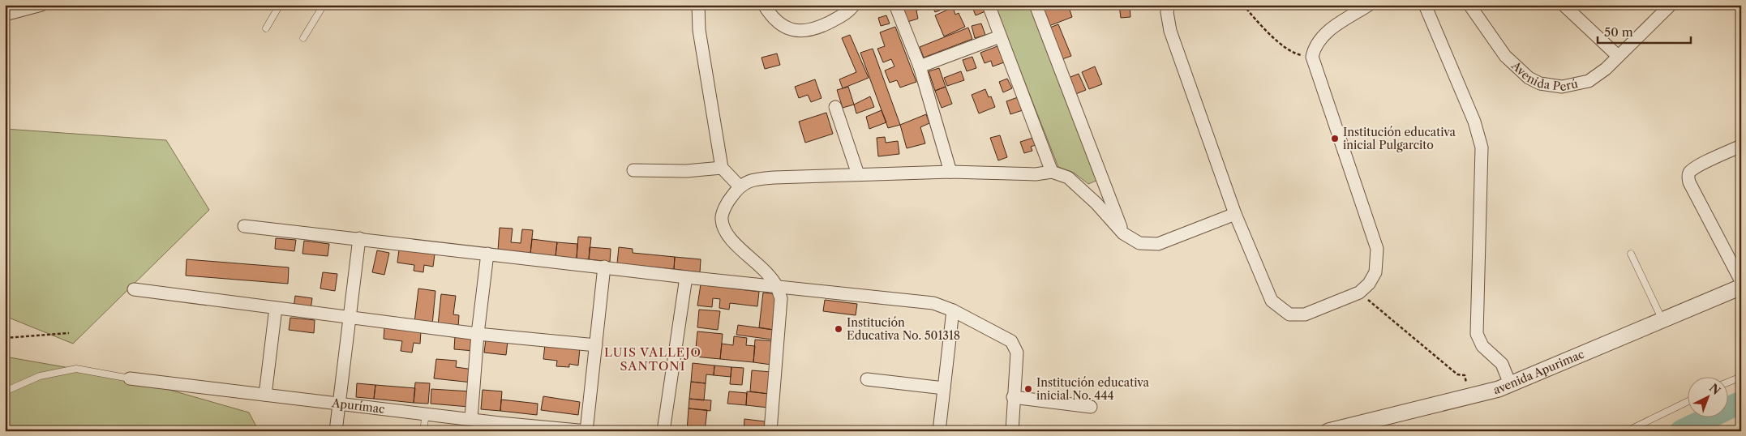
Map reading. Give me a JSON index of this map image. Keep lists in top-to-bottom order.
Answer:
{
  "streets": {
    "street": ["Avenida Perú", "avenida Apurimac", "Apurímac"]
  },
  "districts": ["LUIS VALLEJO SANTONI"],
  "places": ["Institución educativa inicial Pulgarcito", "Institución Educativa No. 501318", "Institución educativa inicial No. 444"],
  "scale_bar": "50 m",
  "north": "top right"
}
